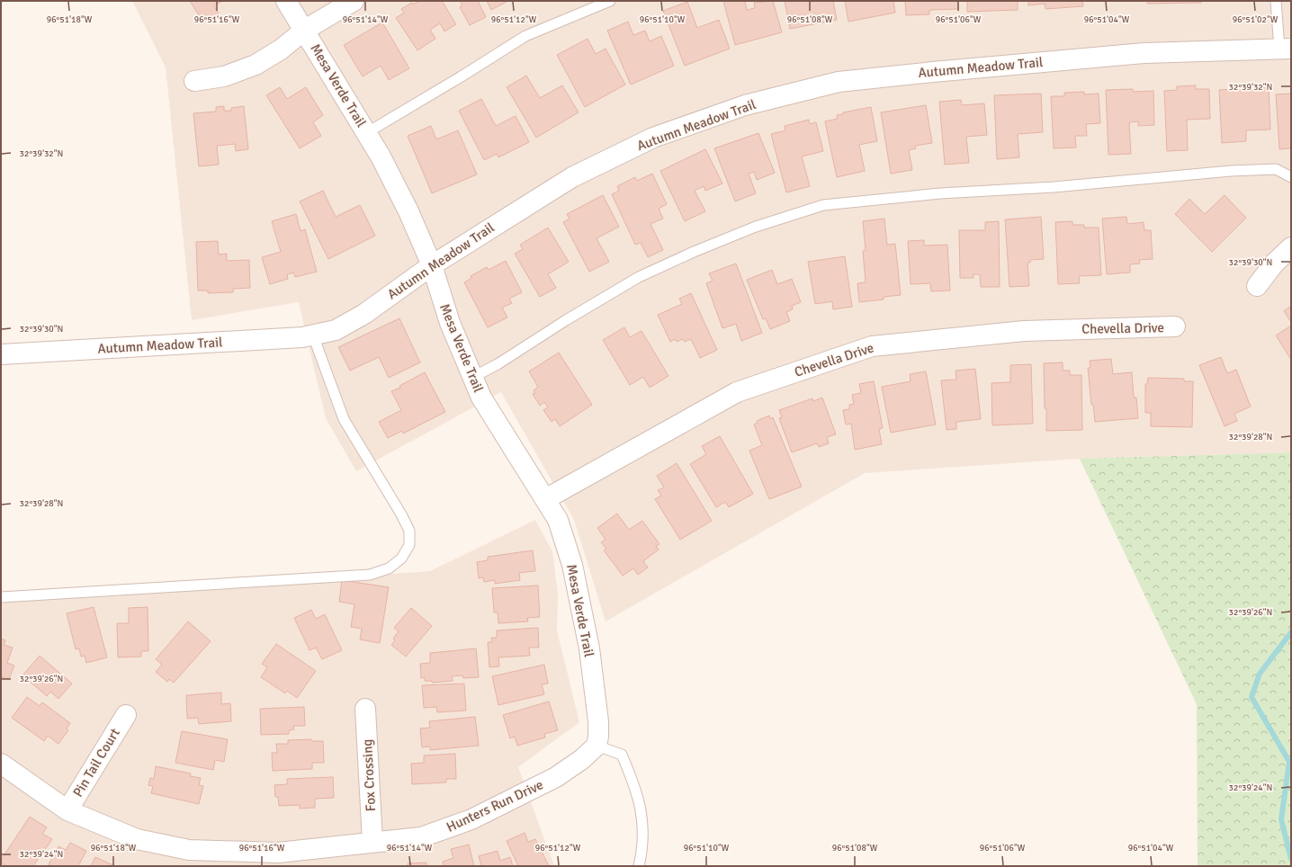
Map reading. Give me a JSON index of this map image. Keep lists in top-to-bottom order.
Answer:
{
  "streets": {
    "street": [
      "Autumn Meadow Trail",
      "Mesa Verde Trail",
      "Chevella Drive",
      "Pin Tail Court",
      "Fox Crossing",
      "Hunters Run Drive"
    ]
  },
  "crossings": [
    ["Autumn Meadow Trail", "Mesa Verde Trail"],
    ["Mesa Verde Trail", "Chevella Drive"],
    ["Mesa Verde Trail", "Hunters Run Drive"],
    ["Pin Tail Court", "Hunters Run Drive"],
    ["Fox Crossing", "Hunters Run Drive"]
  ],
  "coordinates": [
    "96°51'18\"W",
    "96°51'16\"W",
    "96°51'14\"W",
    "96°51'12\"W",
    "96°51'10\"W",
    "96°51'08\"W",
    "96°51'06\"W",
    "96°51'04\"W",
    "96°51'02\"W",
    "32°39'32\"N",
    "32°39'30\"N",
    "32°39'28\"N",
    "32°39'26\"N",
    "32°39'24\"N"
  ]
}
